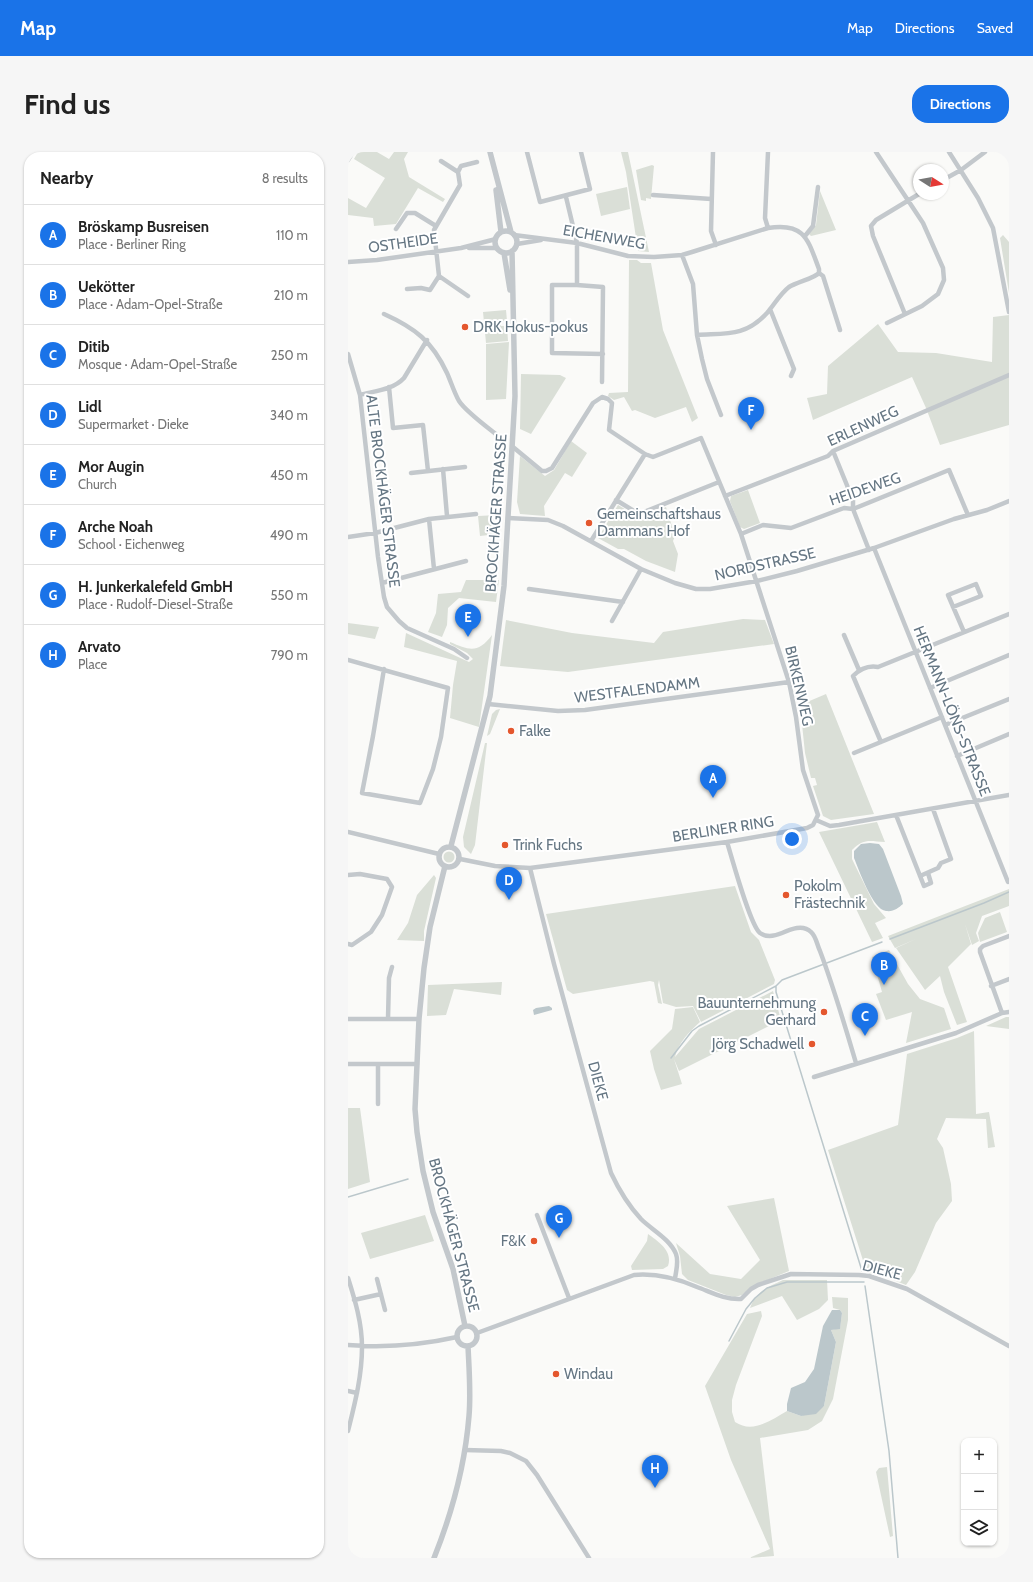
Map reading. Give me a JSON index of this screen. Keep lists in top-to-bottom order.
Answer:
{
  "streets": {
    "street": [
      "EICHENWEG",
      "OSTHEIDE",
      "ERLENWEG",
      "HEIDEWEG",
      "ALTE BROCKHÄGER STRASSE",
      "BROCKHÄGER STRASSE",
      "NORDSTRASSE",
      "BIRKENWEG",
      "WESTFALENDAMM",
      "HERMANN-LÖNS-STRASSE",
      "BERLINER RING",
      "DIEKE"
    ]
  },
  "crossings": [
    ["EICHENWEG", "OSTHEIDE"],
    ["EICHENWEG", "BROCKHÄGER STRASSE"],
    ["OSTHEIDE", "BROCKHÄGER STRASSE"],
    ["ERLENWEG", "BIRKENWEG"],
    ["ERLENWEG", "HERMANN-LÖNS-STRASSE"],
    ["HEIDEWEG", "NORDSTRASSE"],
    ["HEIDEWEG", "BIRKENWEG"],
    ["HEIDEWEG", "HERMANN-LÖNS-STRASSE"],
    ["BROCKHÄGER STRASSE", "NORDSTRASSE"],
    ["BROCKHÄGER STRASSE", "WESTFALENDAMM"],
    ["BROCKHÄGER STRASSE", "BERLINER RING"],
    ["NORDSTRASSE", "BIRKENWEG"],
    ["NORDSTRASSE", "HERMANN-LÖNS-STRASSE"],
    ["BIRKENWEG", "WESTFALENDAMM"],
    ["BIRKENWEG", "BERLINER RING"],
    ["BERLINER RING", "DIEKE"]
  ],
  "places": [
    "DRK Hokus-pokus",
    "Gemeinschaftshaus Dammans Hof",
    "Falke",
    "Trink Fuchs",
    "Pokolm Frästechnik",
    "Bauunternehmung Gerhard",
    "Jörg Schadwell",
    "F&K",
    "Windau"
  ],
  "north": "right",
  "page": {
    "header": "Map",
    "nav": ["Map", "Directions", "Saved"],
    "buttons": "Directions",
    "title": "Find us",
    "heading": ["Nearby", "8 results"],
    "list": [
      {
        "mark": "A",
        "name": "Bröskamp Busreisen",
        "note": "Place · Berliner Ring",
        "value": "110 m"
      },
      {
        "mark": "B",
        "name": "Uekötter",
        "note": "Place · Adam-Opel-Straße",
        "value": "210 m"
      },
      {
        "mark": "C",
        "name": "Ditib",
        "note": "Mosque · Adam-Opel-Straße",
        "value": "250 m"
      },
      {
        "mark": "D",
        "name": "Lidl",
        "note": "Supermarket · Dieke",
        "value": "340 m"
      },
      {
        "mark": "E",
        "name": "Mor Augin",
        "note": "Church",
        "value": "450 m"
      },
      {
        "mark": "F",
        "name": "Arche Noah",
        "note": "School · Eichenweg",
        "value": "490 m"
      },
      {
        "mark": "G",
        "name": "H. Junkerkalefeld GmbH",
        "note": "Place · Rudolf-Diesel-Straße",
        "value": "550 m"
      },
      {
        "mark": "H",
        "name": "Arvato",
        "note": "Place",
        "value": "790 m"
      }
    ],
    "pins": [
      "F",
      "E",
      "A",
      "D",
      "B",
      "C",
      "G",
      "H"
    ],
    "map_buttons": ["+", "−"]
  }
}
